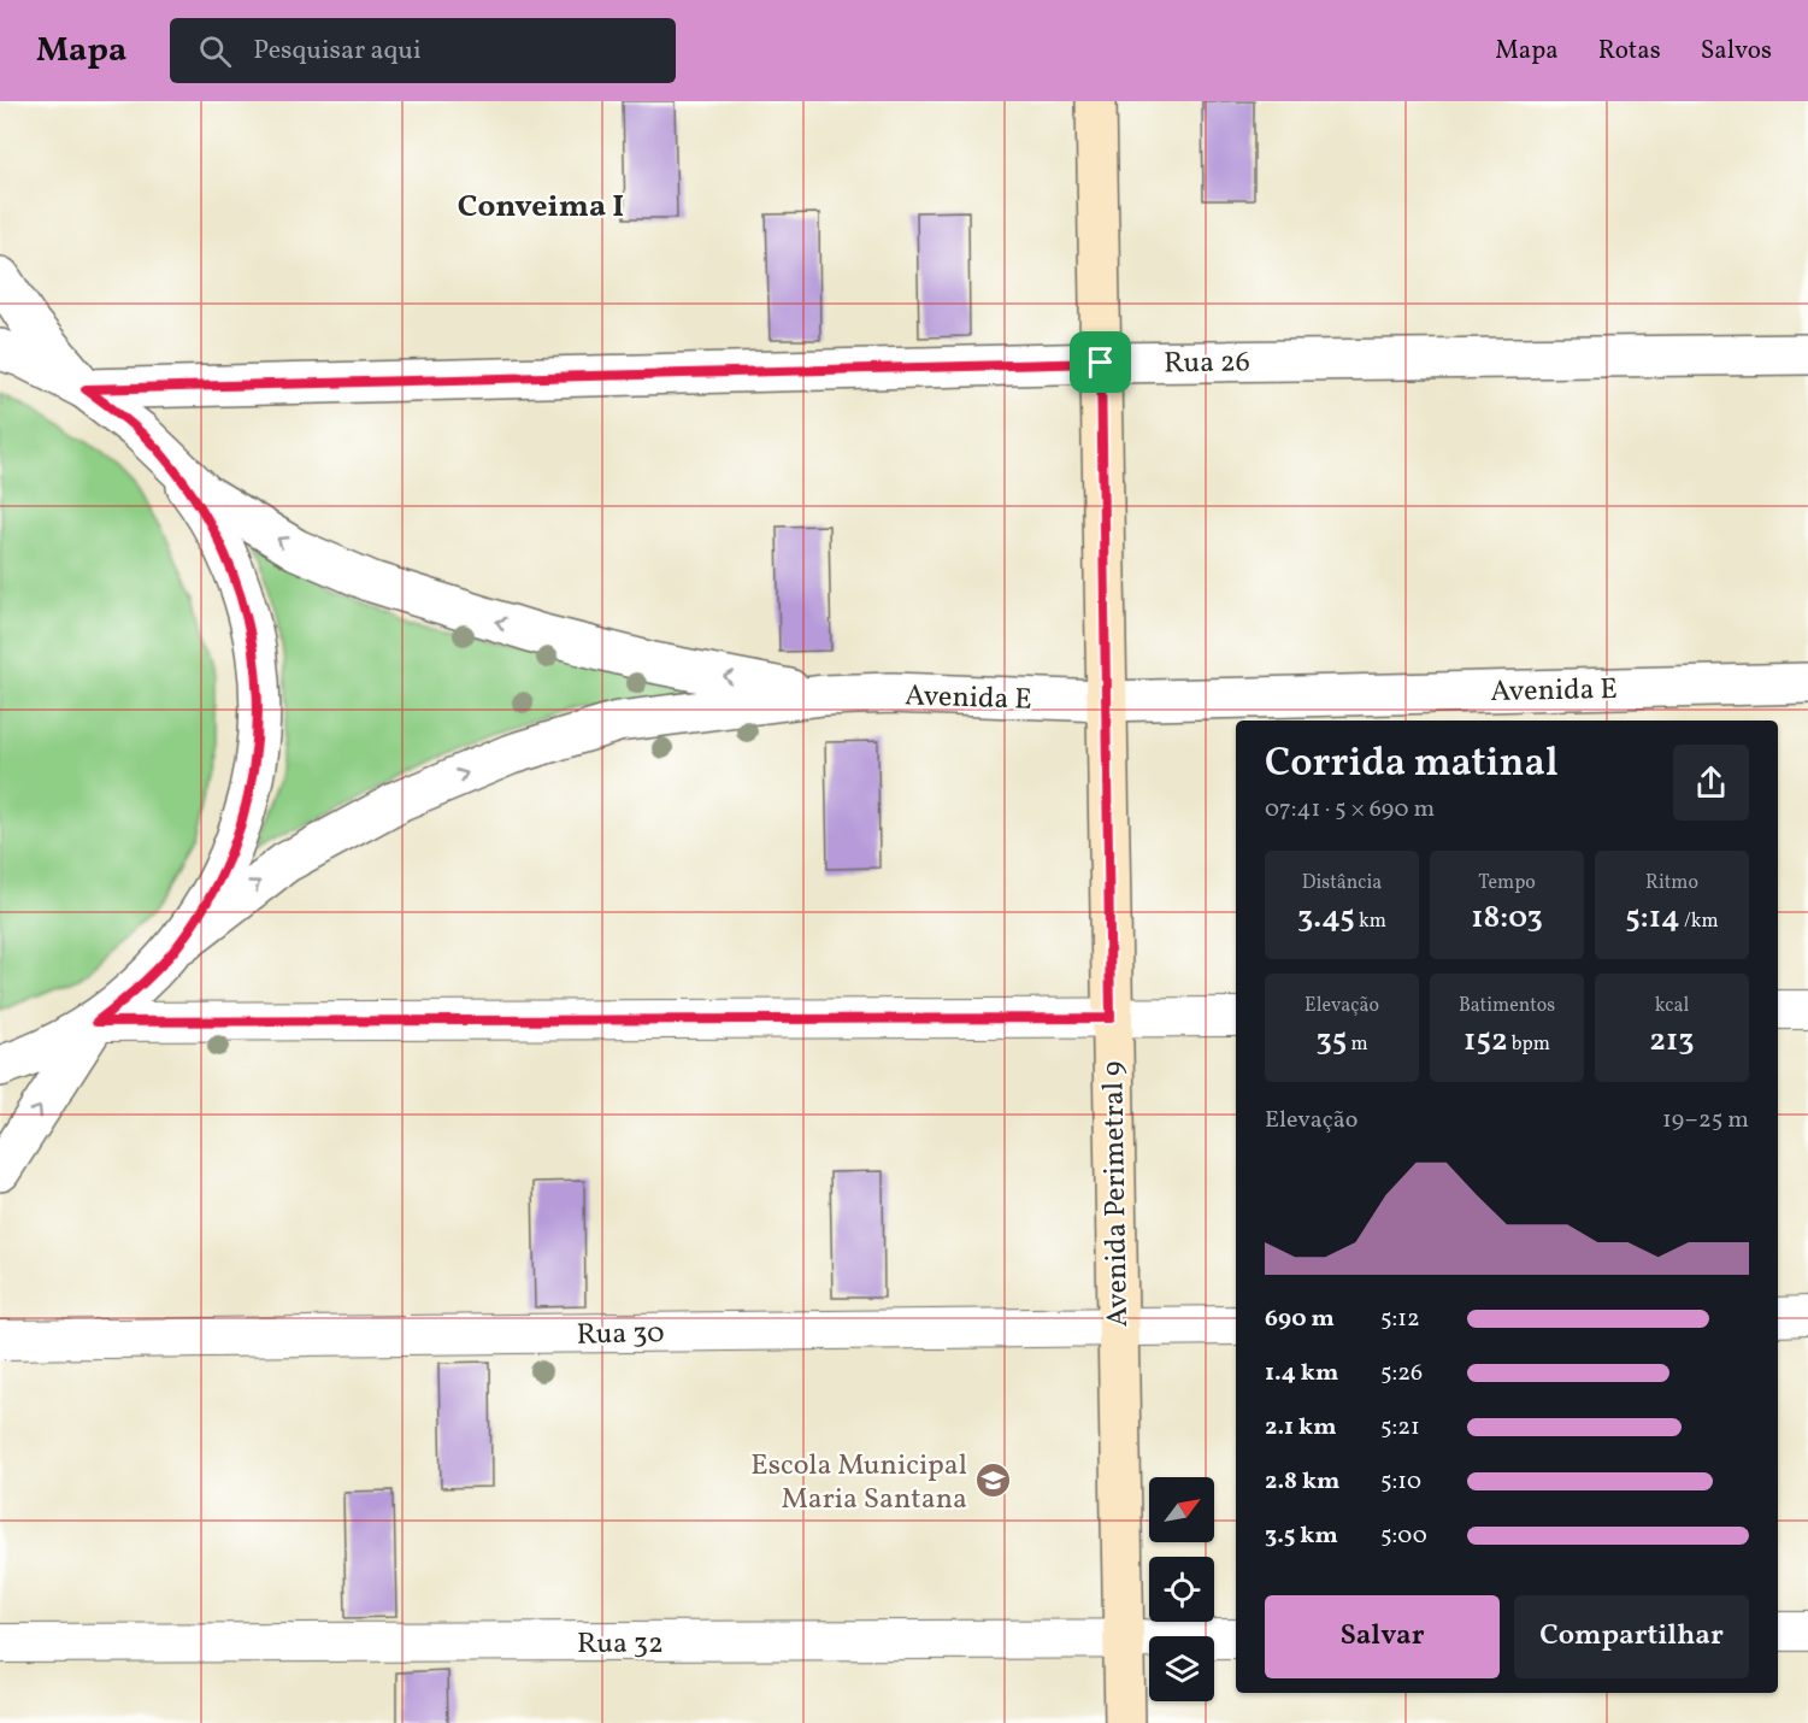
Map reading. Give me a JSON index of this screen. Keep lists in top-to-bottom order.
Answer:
{
  "streets": {
    "main road": ["Avenida Perimetral 9"],
    "street": [
      "Rua 26",
      "Avenida E",
      "Rua 30",
      "Rua 32"
    ]
  },
  "crossings": [
    ["Rua 26", "Avenida Perimetral 9"],
    ["Avenida E", "Avenida Perimetral 9"],
    ["Avenida Perimetral 9", "Rua 30"],
    ["Avenida Perimetral 9", "Rua 32"]
  ],
  "districts": ["Conveima I"],
  "places": {
    "school or university": ["Escola Municipal Maria Santana"]
  },
  "north": "top right",
  "page": {
    "header": "Mapa",
    "search": "Pesquisar aqui",
    "nav": ["Mapa", "Rotas", "Salvos"],
    "heading": ["Corrida matinal", "07:41 · 5 × 690 m"],
    "stats": [
      ["Distância", "3.45 km"],
      ["Tempo", "18:03"],
      ["Ritmo", "5:14 /km"],
      ["Elevação", "35 m"],
      ["Batimentos", "152 bpm"],
      ["kcal", "213"]
    ],
    "chart": ["Elevação", "19–25 m"],
    "list": [
      {
        "name": "690 m",
        "note": "5:12"
      },
      {
        "name": "1.4 km",
        "note": "5:26"
      },
      {
        "name": "2.1 km",
        "note": "5:21"
      },
      {
        "name": "2.8 km",
        "note": "5:10"
      },
      {
        "name": "3.5 km",
        "note": "5:00"
      }
    ],
    "buttons": ["Salvar", "Compartilhar"]
  }
}
